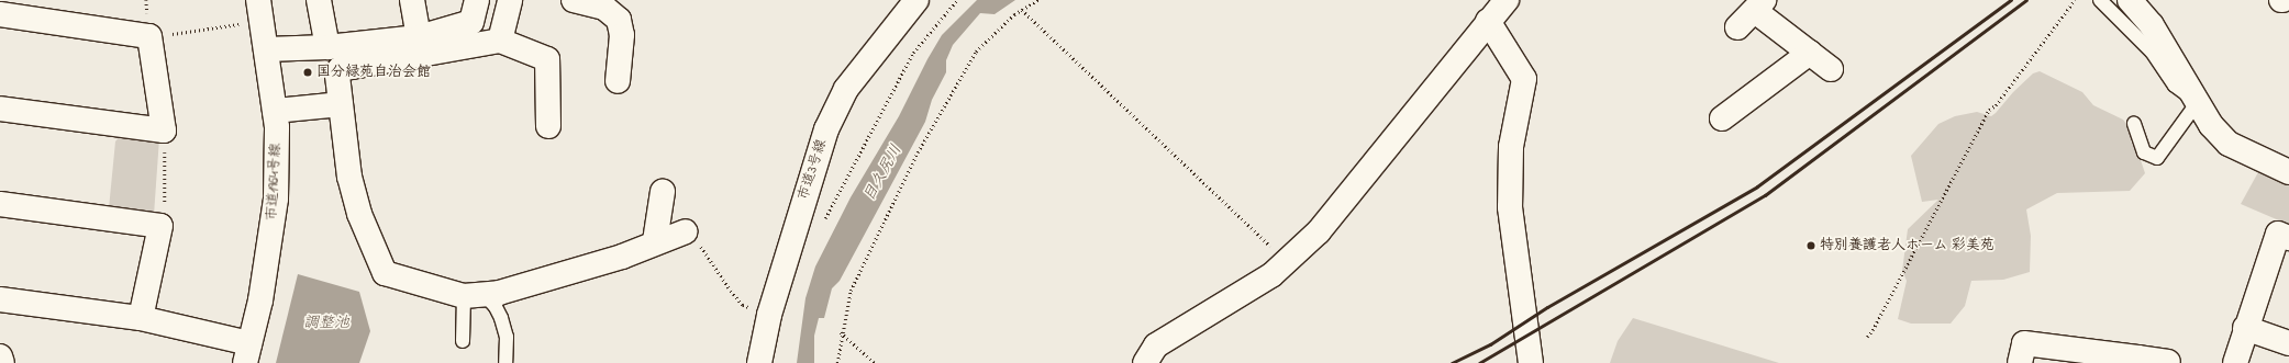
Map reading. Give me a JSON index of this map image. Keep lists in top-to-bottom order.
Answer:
{
  "streets": {
    "street": ["市道3号線", "市道1964号線"]
  },
  "water": ["目久尻川", "調整池"],
  "places": ["国分緑苑自治会館", "特別養護老人ホーム 彩美苑"]
}
